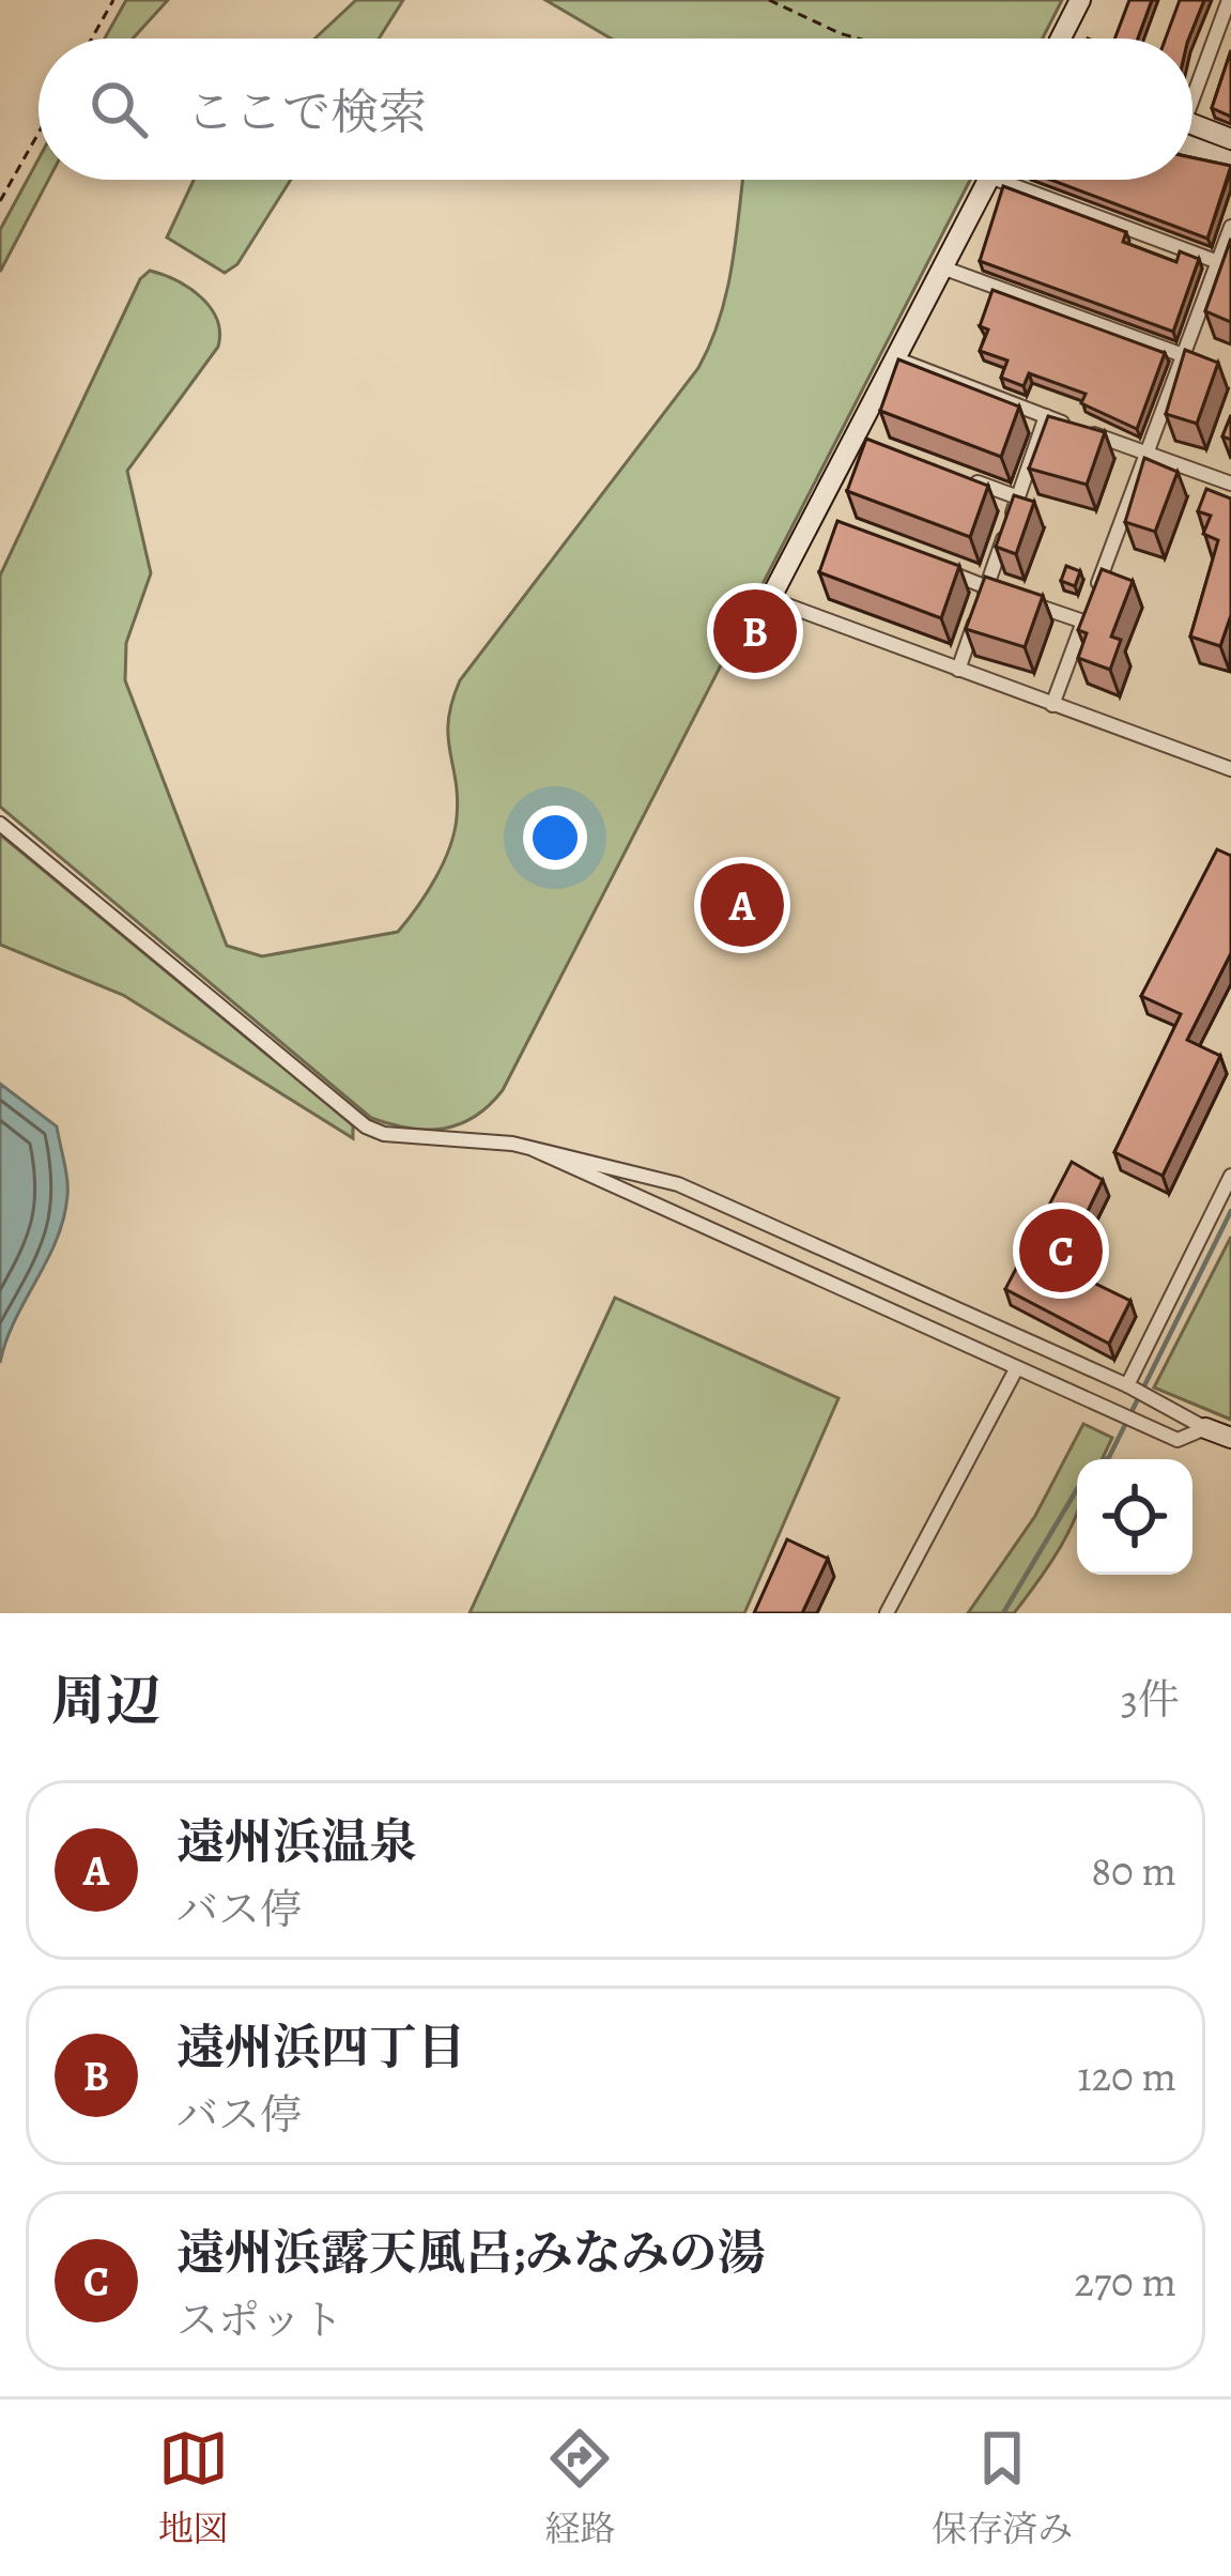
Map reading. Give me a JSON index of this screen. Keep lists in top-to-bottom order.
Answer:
{
  "page": {
    "search": "ここで検索",
    "pins": ["B", "A", "C"],
    "heading": ["周辺", "3件"],
    "list": [
      {
        "mark": "A",
        "name": "遠州浜温泉",
        "note": "バス停",
        "value": "80 m"
      },
      {
        "mark": "B",
        "name": "遠州浜四丁目",
        "note": "バス停",
        "value": "120 m"
      },
      {
        "mark": "C",
        "name": "遠州浜露天風呂;みなみの湯",
        "note": "スポット",
        "value": "270 m"
      }
    ],
    "nav": ["地図", "経路", "保存済み"]
  }
}
